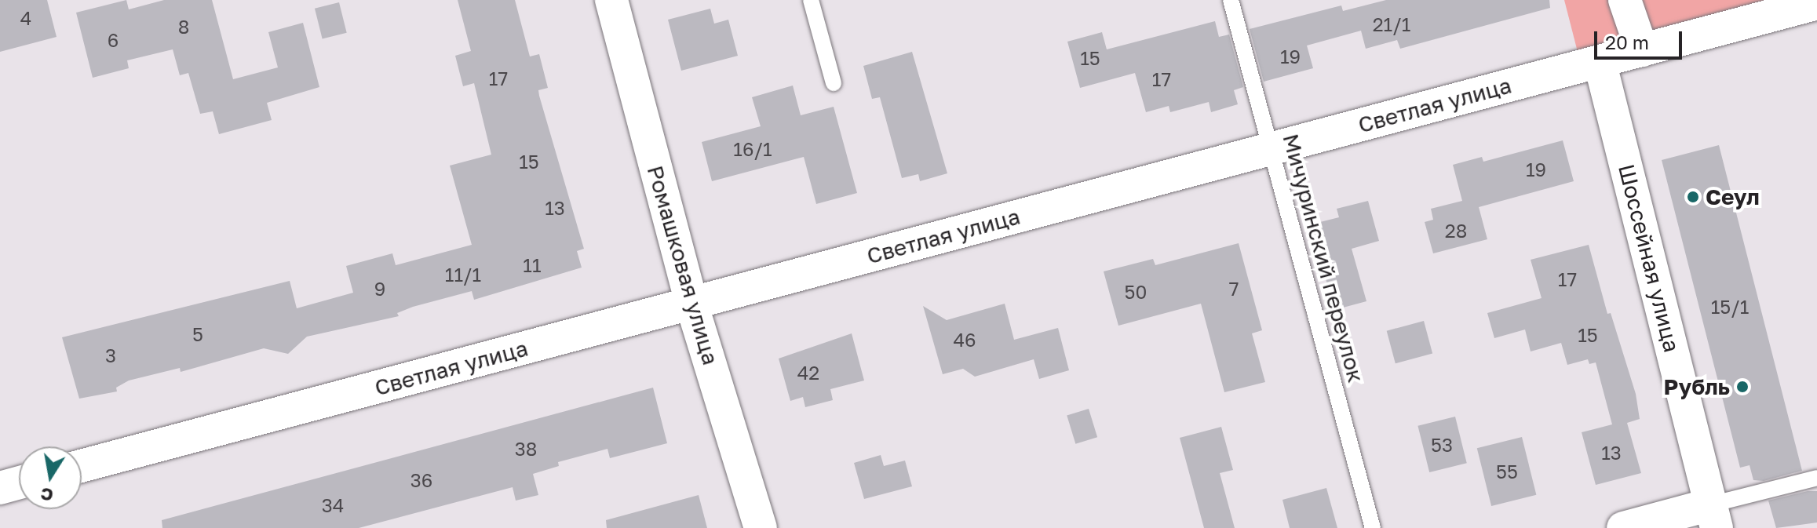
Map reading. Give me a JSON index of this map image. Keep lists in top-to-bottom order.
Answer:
{
  "streets": {
    "street": ["Светлая улица", "Шоссейная улица", "Ромашковая улица"],
    "lane": ["Мичуринский переулок"]
  },
  "crossings": [
    ["Светлая улица", "Мичуринский переулок"],
    ["Светлая улица", "Шоссейная улица"],
    ["Светлая улица", "Ромашковая улица"]
  ],
  "places": ["Сеул", "Рубль"],
  "house_numbers": [
    "4",
    "21/1",
    "8",
    "6",
    "19",
    "15",
    "17",
    "17",
    "16/1",
    "15",
    "19",
    "13",
    "28",
    "11",
    "11/1",
    "17",
    "9",
    "7",
    "50",
    "15/1",
    "5",
    "15",
    "46",
    "3",
    "42",
    "53",
    "38",
    "13",
    "55",
    "36",
    "34"
  ],
  "scale_bar": "20 m",
  "north": "bottom"
}
